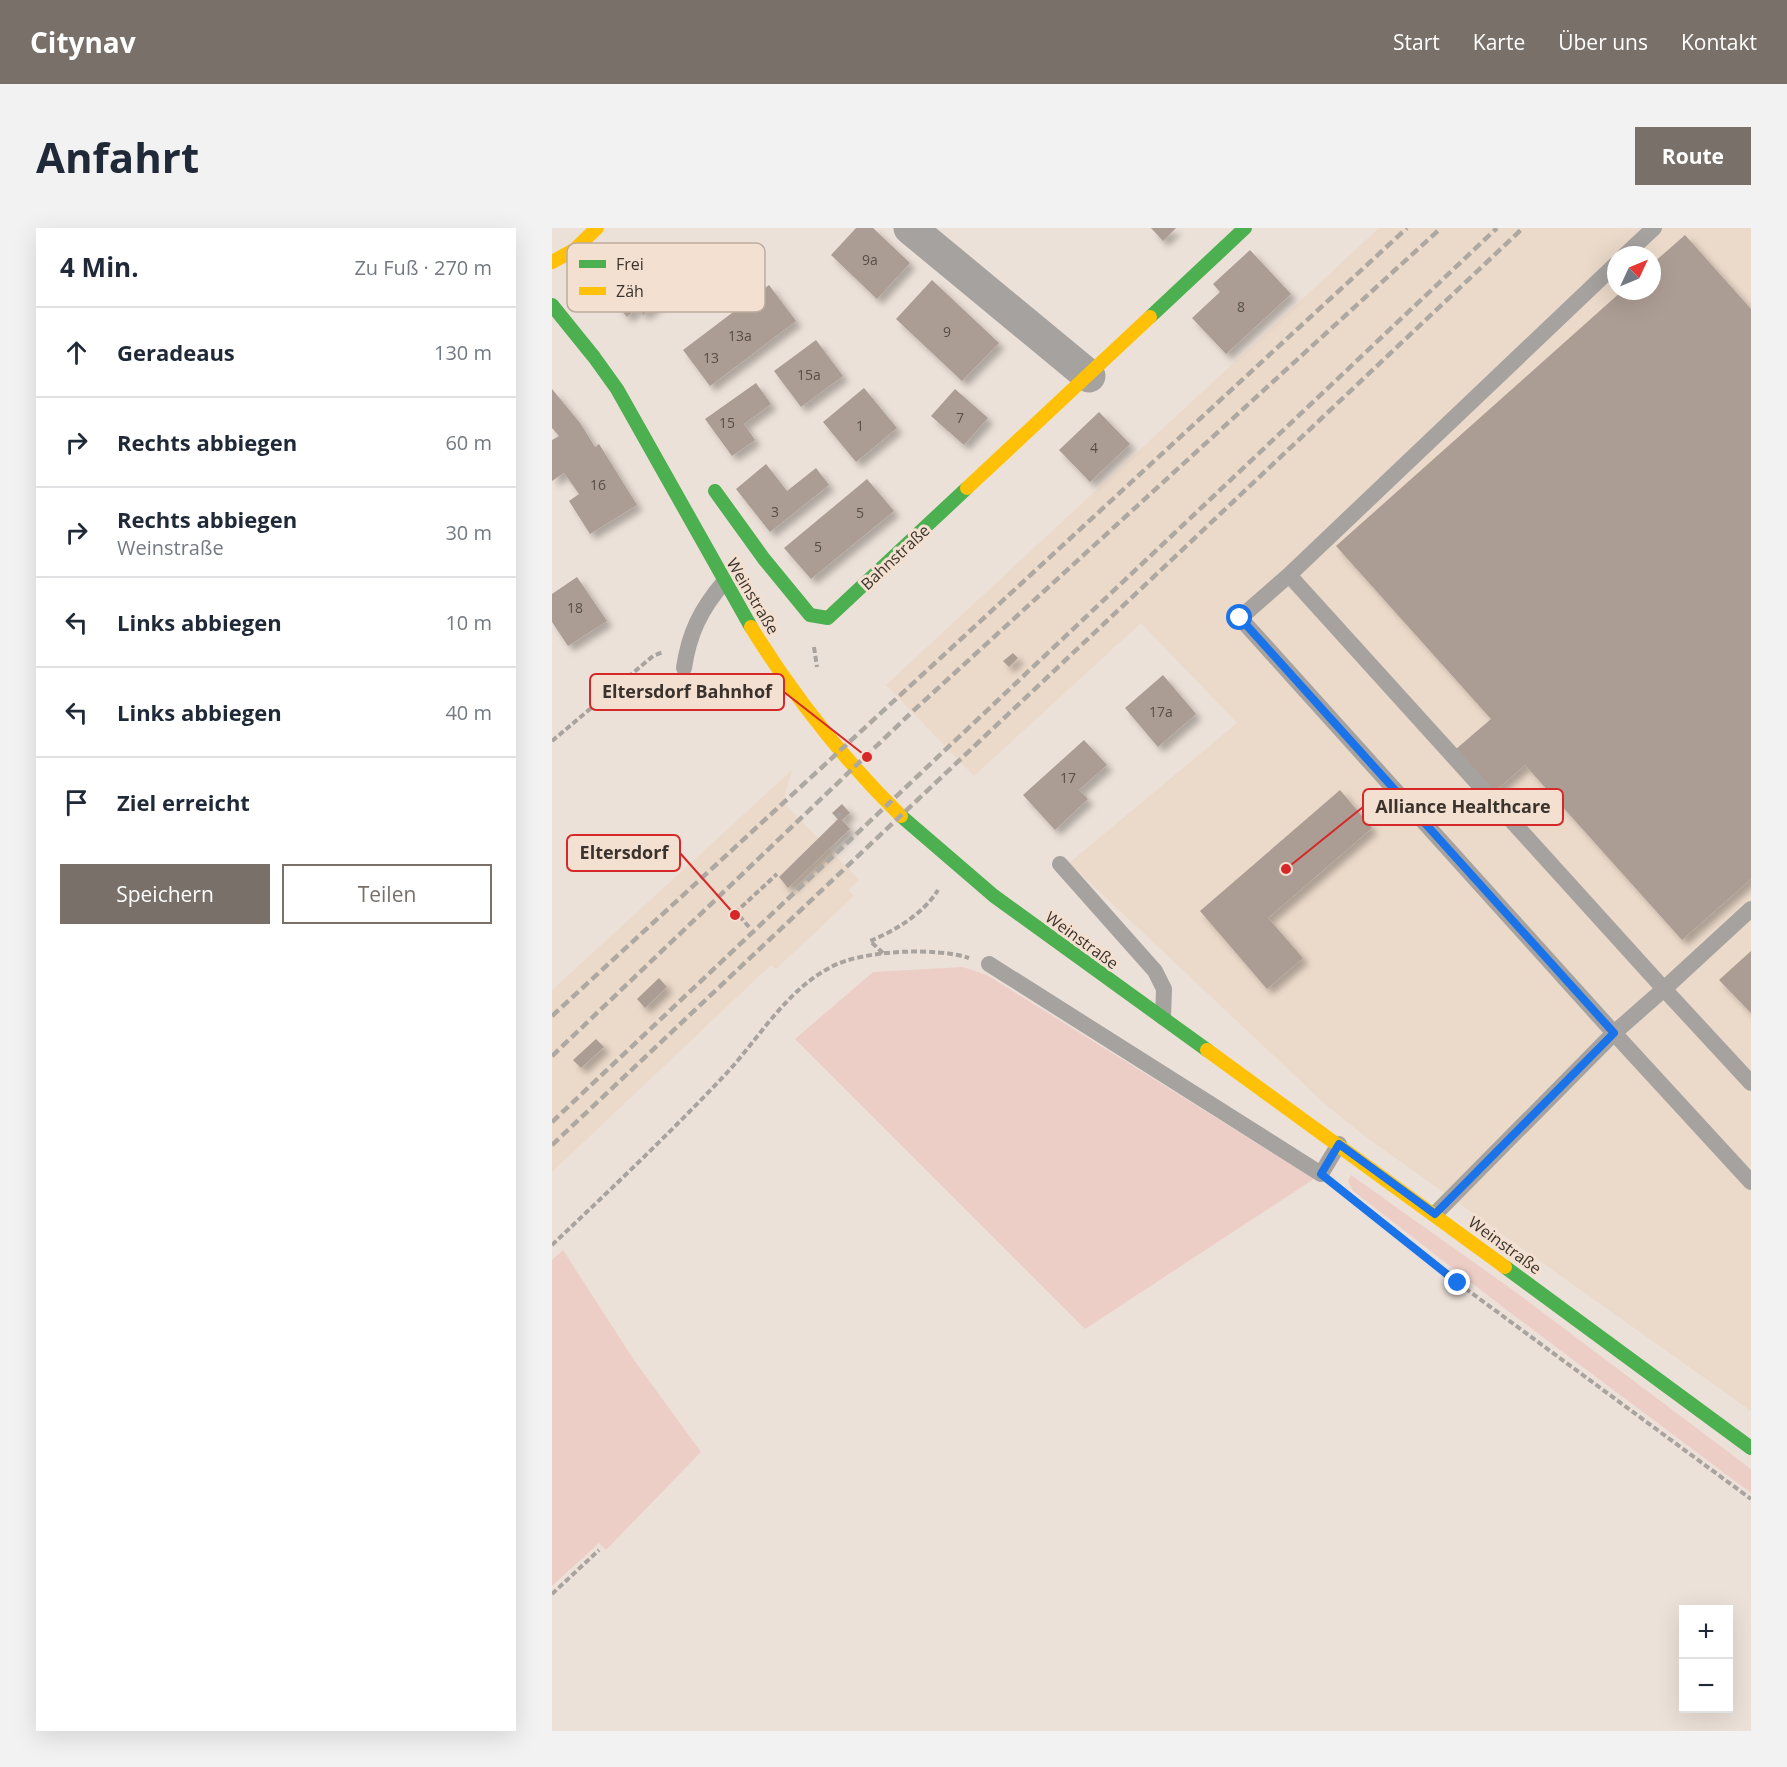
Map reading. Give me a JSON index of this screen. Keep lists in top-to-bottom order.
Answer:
{
  "streets": {
    "main road": ["Bahnstraße", "Weinstraße"]
  },
  "places": ["Eltersdorf Bahnhof", "Alliance Healthcare", "Eltersdorf"],
  "house_numbers": [
    "9a",
    "8",
    "9",
    "13a",
    "13",
    "15a",
    "7",
    "15",
    "1",
    "4",
    "16",
    "3",
    "5",
    "5",
    "18",
    "17a",
    "17"
  ],
  "legend": ["Frei", "Zäh"],
  "north": "top right",
  "page": {
    "header": "Citynav",
    "nav": [
      "Start",
      "Karte",
      "Über uns",
      "Kontakt"
    ],
    "buttons": [
      "Route",
      ["Speichern", "Teilen"]
    ],
    "title": "Anfahrt",
    "heading": ["4 Min.", "Zu Fuß · 270 m"],
    "list": [
      ["Geradeaus", "130 m"],
      ["Rechts abbiegen", "60 m"],
      ["Rechts abbiegen", "Weinstraße", "30 m"],
      ["Links abbiegen", "10 m"],
      ["Links abbiegen", "40 m"],
      "Ziel erreicht"
    ],
    "map_buttons": ["+", "−"]
  }
}
